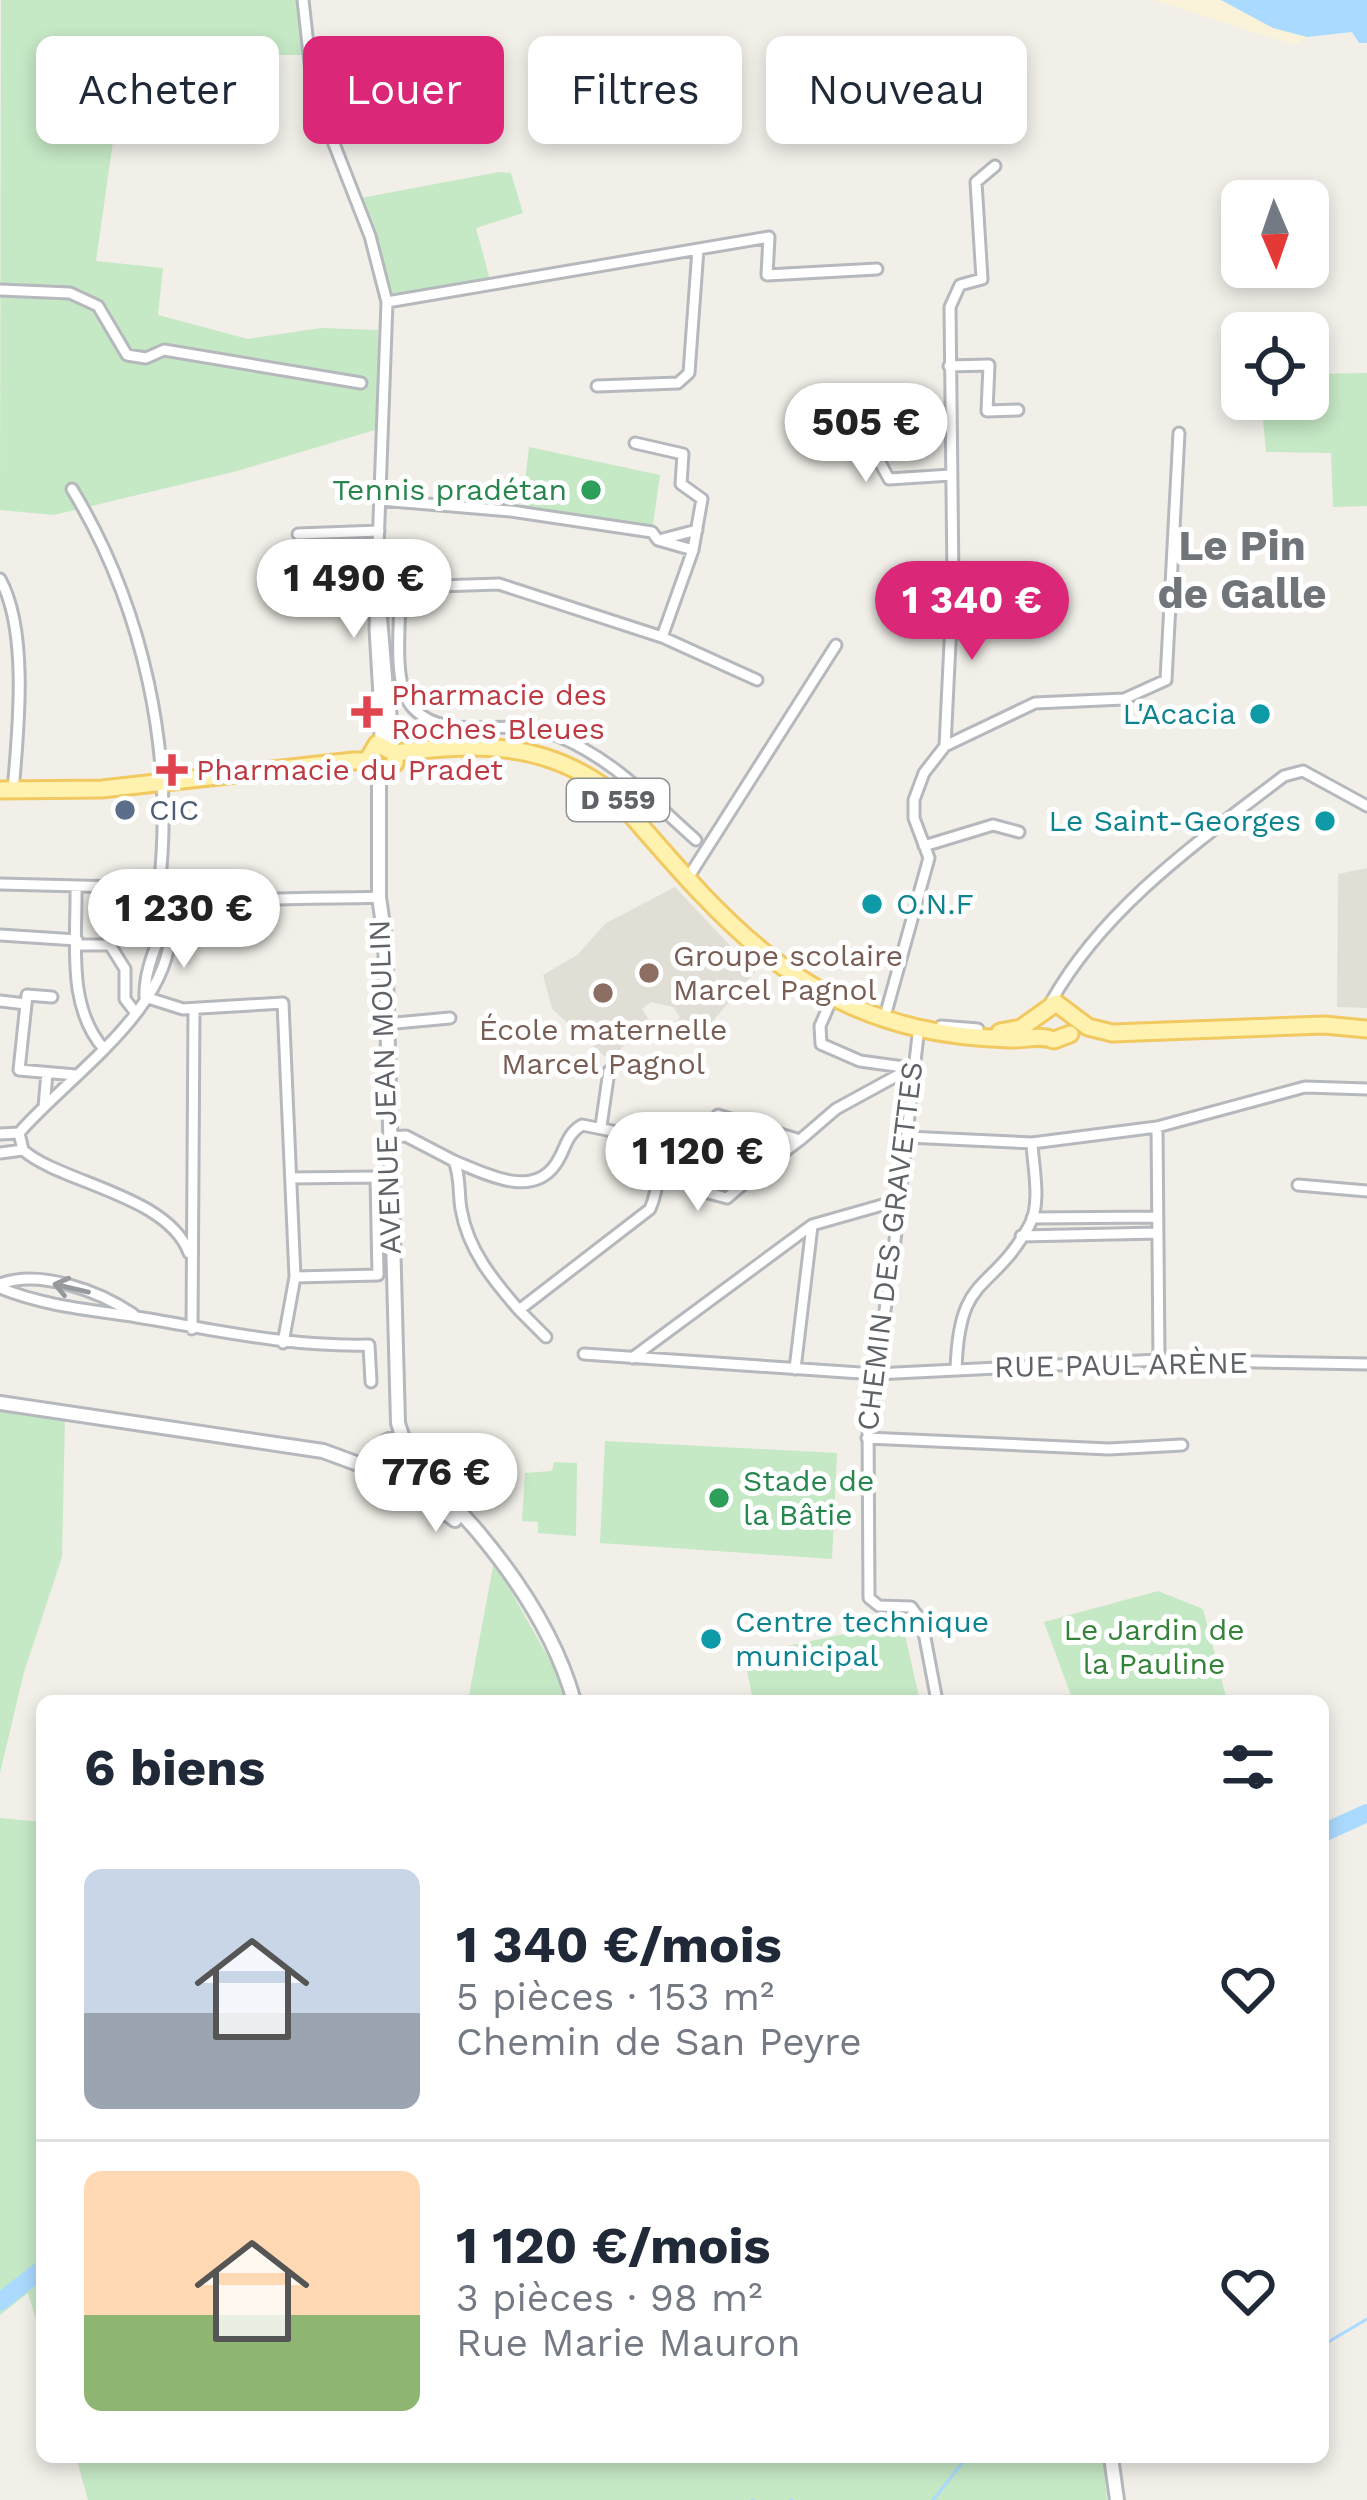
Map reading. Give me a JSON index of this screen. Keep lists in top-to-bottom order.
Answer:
{
  "streets": {
    "main road": ["D 559"],
    "street": ["AVENUE JEAN MOULIN", "CHEMIN DES GRAVETTES", "RUE PAUL ARÈNE"]
  },
  "crossings": [
    ["D 559", "CHEMIN DES GRAVETTES"],
    ["CHEMIN DES GRAVETTES", "RUE PAUL ARÈNE"]
  ],
  "districts": ["Le Pin de Galle"],
  "parks": ["Le Jardin de la Pauline"],
  "places": {
    "other": [
      "Tennis pradétan",
      "L'Acacia",
      "CIC",
      "Le Saint-Georges",
      "O.N.F",
      "Groupe scolaire Marcel Pagnol",
      "École maternelle Marcel Pagnol",
      "Stade de la Bâtie",
      "Centre technique municipal"
    ],
    "health": ["Pharmacie des Roches Bleues", "Pharmacie du Pradet"]
  },
  "north": "bottom",
  "page": {
    "chip": [
      "Acheter",
      "Louer",
      "Filtres",
      "Nouveau"
    ],
    "price": [
      "505 €",
      "1 490 €",
      "1 340 €",
      "1 230 €",
      "1 120 €",
      "776 €"
    ],
    "heading": "6 biens",
    "list": [
      {
        "name": "1 340 €/mois",
        "note": "5 pièces · 153 m² · Chemin de San Peyre"
      },
      {
        "name": "1 120 €/mois",
        "note": "3 pièces · 98 m² · Rue Marie Mauron"
      }
    ]
  }
}
